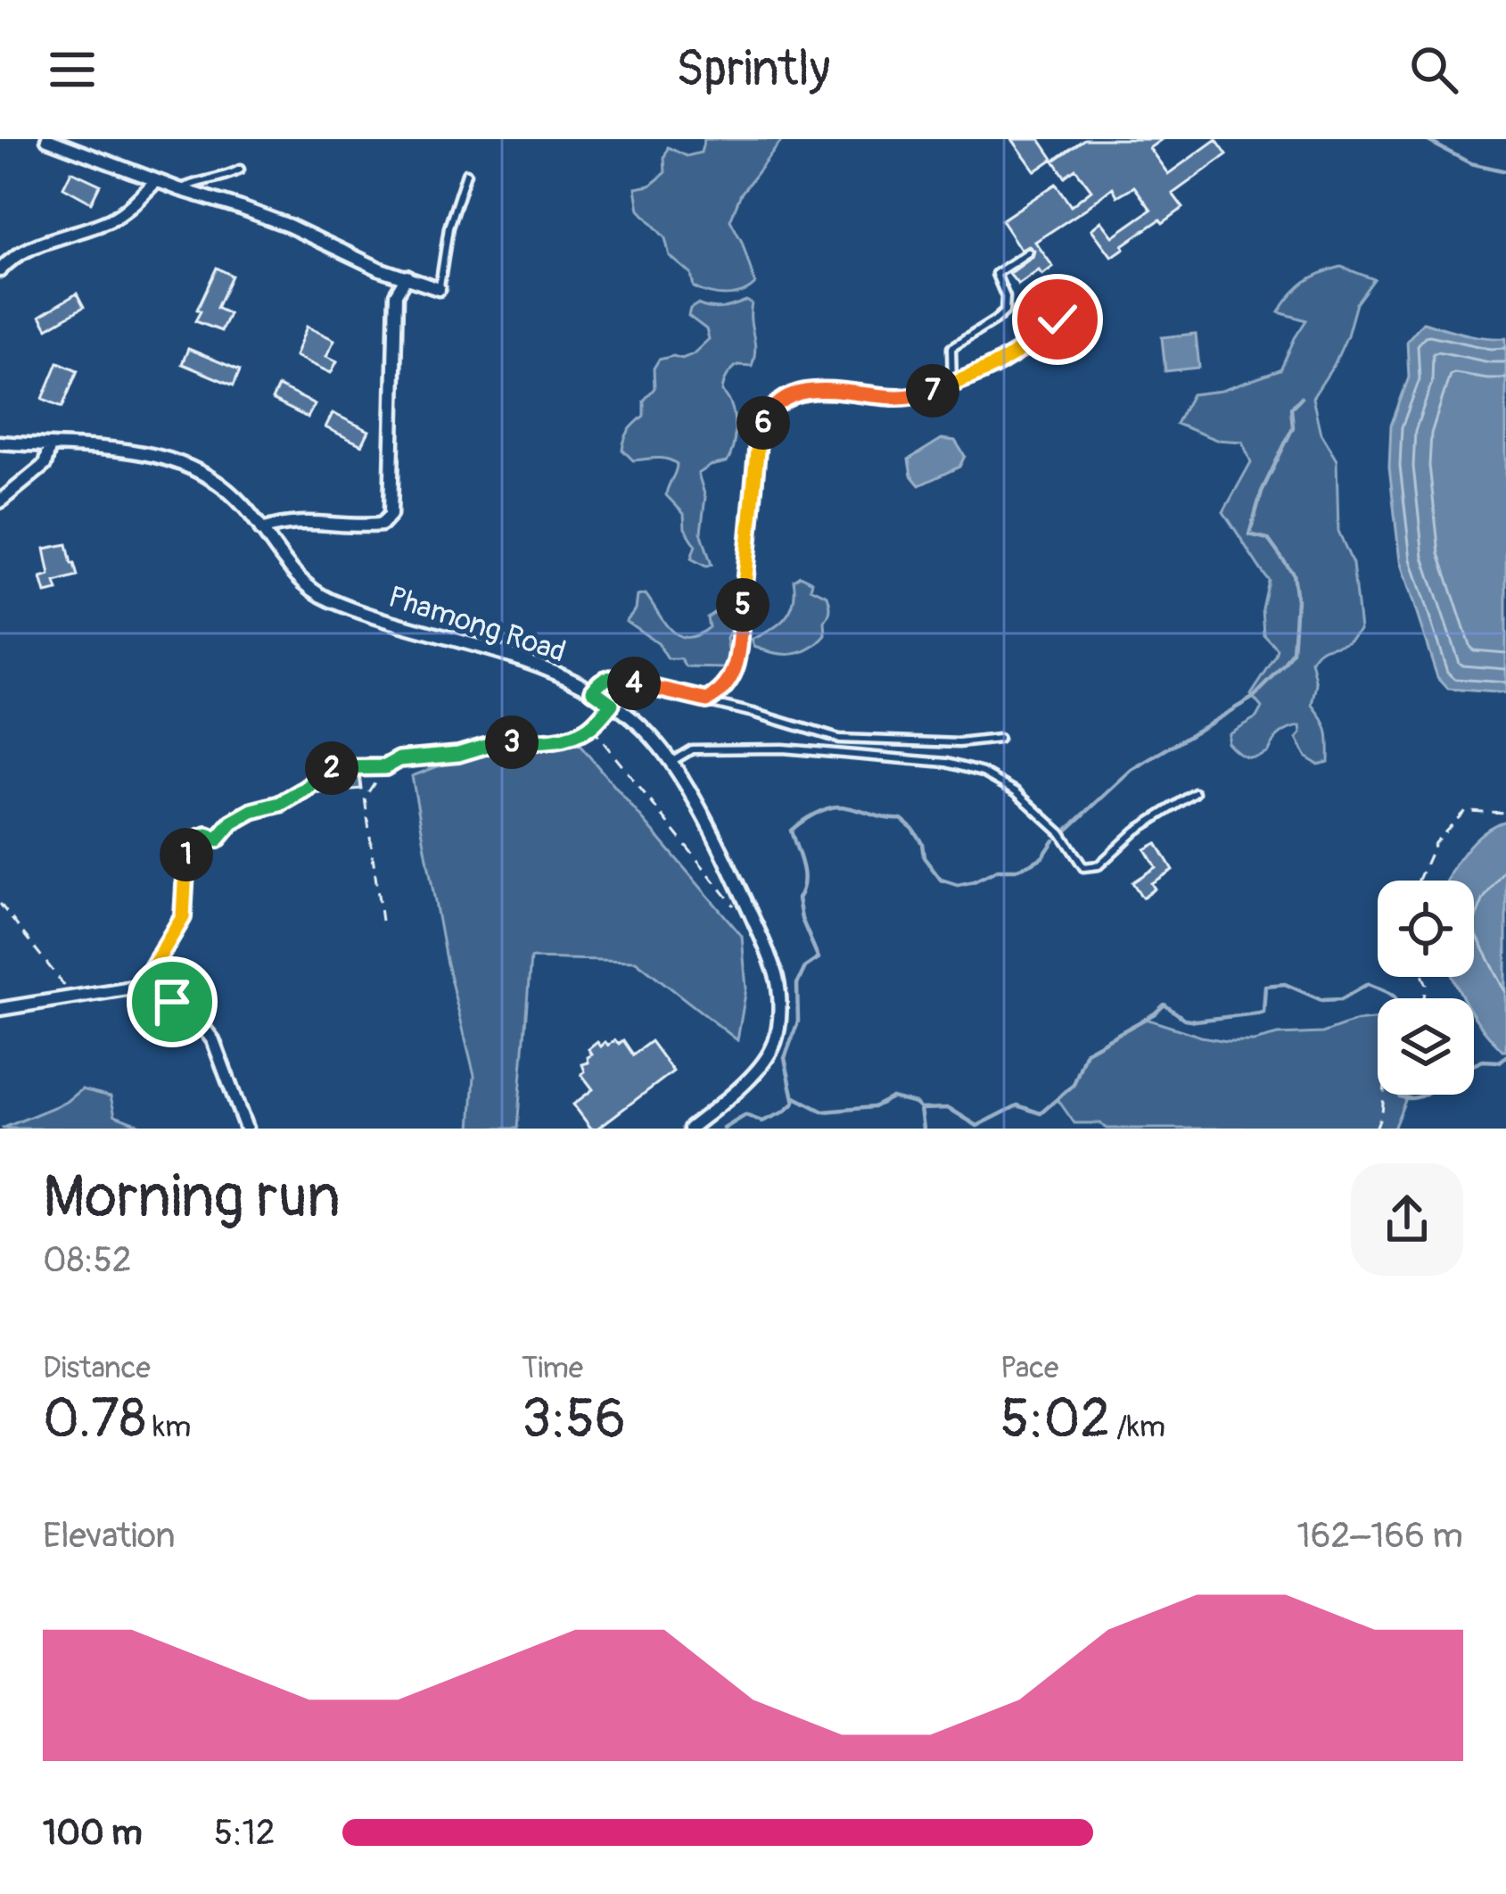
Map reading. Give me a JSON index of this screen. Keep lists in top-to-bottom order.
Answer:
{
  "streets": {
    "street": ["Phamong Road"]
  },
  "page": {
    "header": "Sprintly",
    "pins": [
      "7",
      "6",
      "5",
      "4",
      "3",
      "2",
      "1"
    ],
    "heading": ["Morning run", "08:52"],
    "stats": [
      ["Distance", "0.78 km"],
      ["Time", "3:56"],
      ["Pace", "5:02 /km"]
    ],
    "chart": ["Elevation", "162–166 m"],
    "list": [
      {
        "name": "100 m",
        "note": "5:12"
      }
    ]
  }
}
